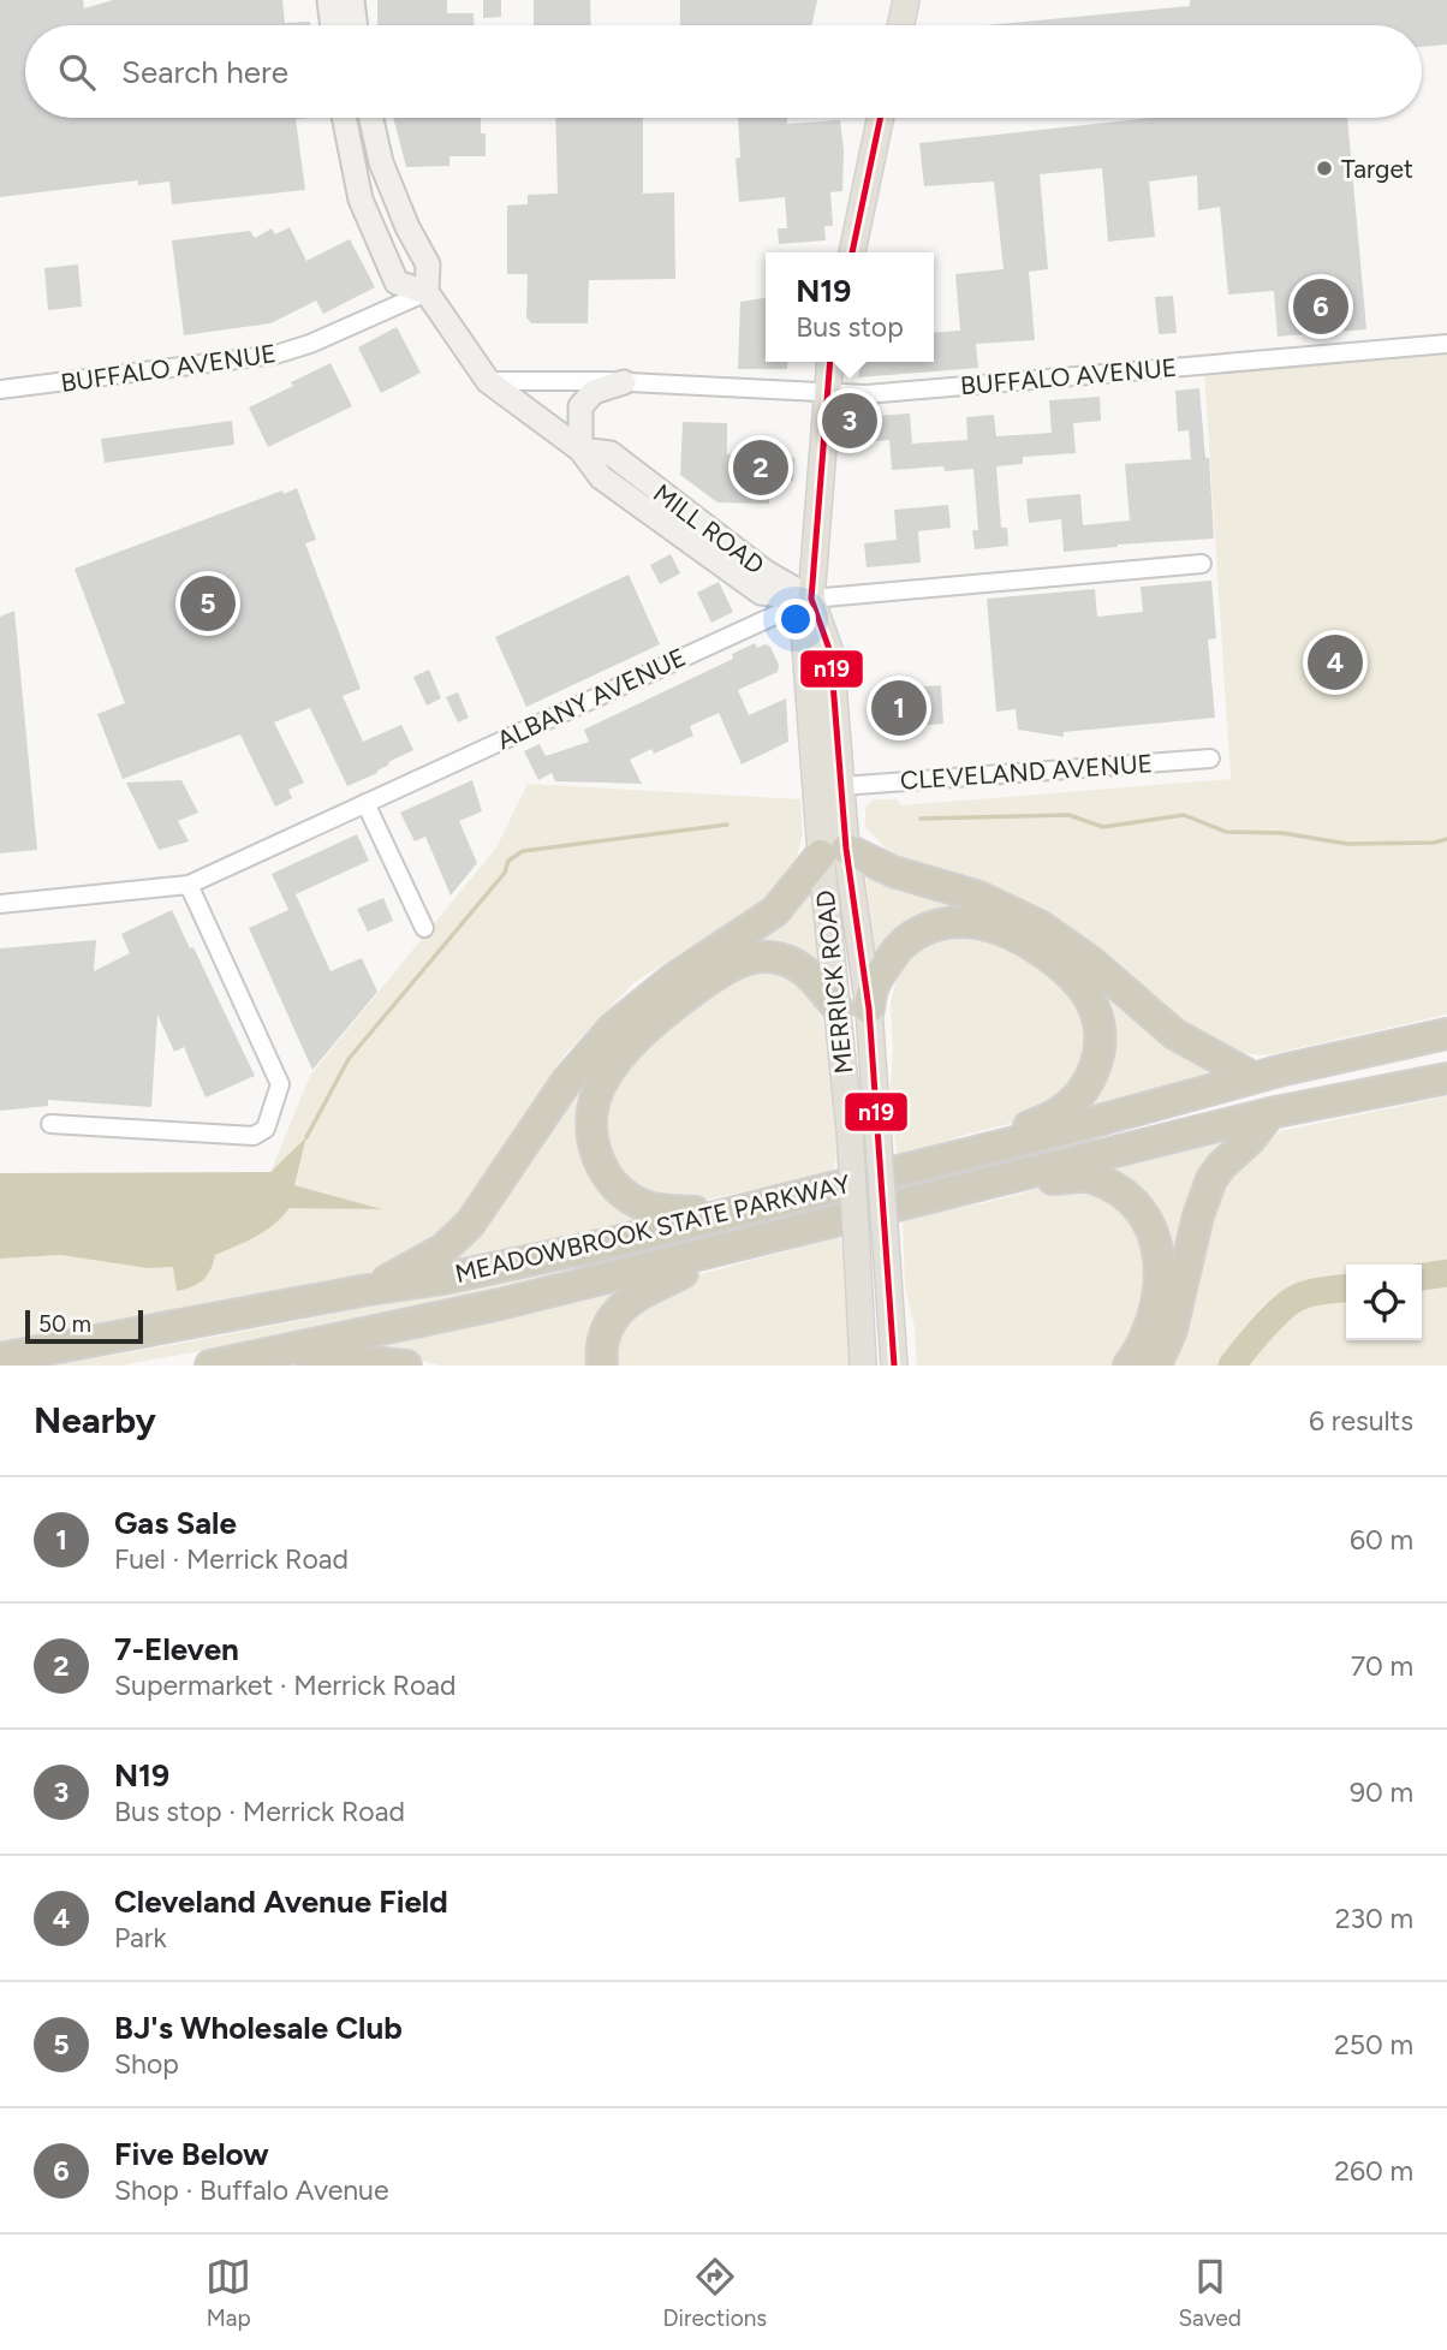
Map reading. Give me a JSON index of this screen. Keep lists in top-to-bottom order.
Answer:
{
  "streets": {
    "highway": ["MEADOWBROOK STATE PARKWAY"],
    "main road": ["MILL ROAD", "MERRICK ROAD"],
    "street": ["BUFFALO AVENUE", "ALBANY AVENUE", "CLEVELAND AVENUE"]
  },
  "crossings": [
    ["BUFFALO AVENUE", "MILL ROAD"],
    ["BUFFALO AVENUE", "MERRICK ROAD"],
    ["MILL ROAD", "ALBANY AVENUE"],
    ["MILL ROAD", "MERRICK ROAD"],
    ["ALBANY AVENUE", "MERRICK ROAD"],
    ["CLEVELAND AVENUE", "MERRICK ROAD"]
  ],
  "places": ["Target"],
  "lines": ["transit line n19"],
  "scale_bar": "50 m",
  "page": {
    "search": "Search here",
    "popup": ["N19", "Bus stop"],
    "pins": [
      "6",
      "3",
      "2",
      "5",
      "4",
      "1"
    ],
    "scale": "50 m",
    "heading": ["Nearby", "6 results"],
    "list": [
      {
        "mark": "1",
        "name": "Gas Sale",
        "note": "Fuel · Merrick Road",
        "value": "60 m"
      },
      {
        "mark": "2",
        "name": "7-Eleven",
        "note": "Supermarket · Merrick Road",
        "value": "70 m"
      },
      {
        "mark": "3",
        "name": "N19",
        "note": "Bus stop · Merrick Road",
        "value": "90 m"
      },
      {
        "mark": "4",
        "name": "Cleveland Avenue Field",
        "note": "Park",
        "value": "230 m"
      },
      {
        "mark": "5",
        "name": "BJ's Wholesale Club",
        "note": "Shop",
        "value": "250 m"
      },
      {
        "mark": "6",
        "name": "Five Below",
        "note": "Shop · Buffalo Avenue",
        "value": "260 m"
      }
    ],
    "nav": ["Map", "Directions", "Saved"]
  }
}
